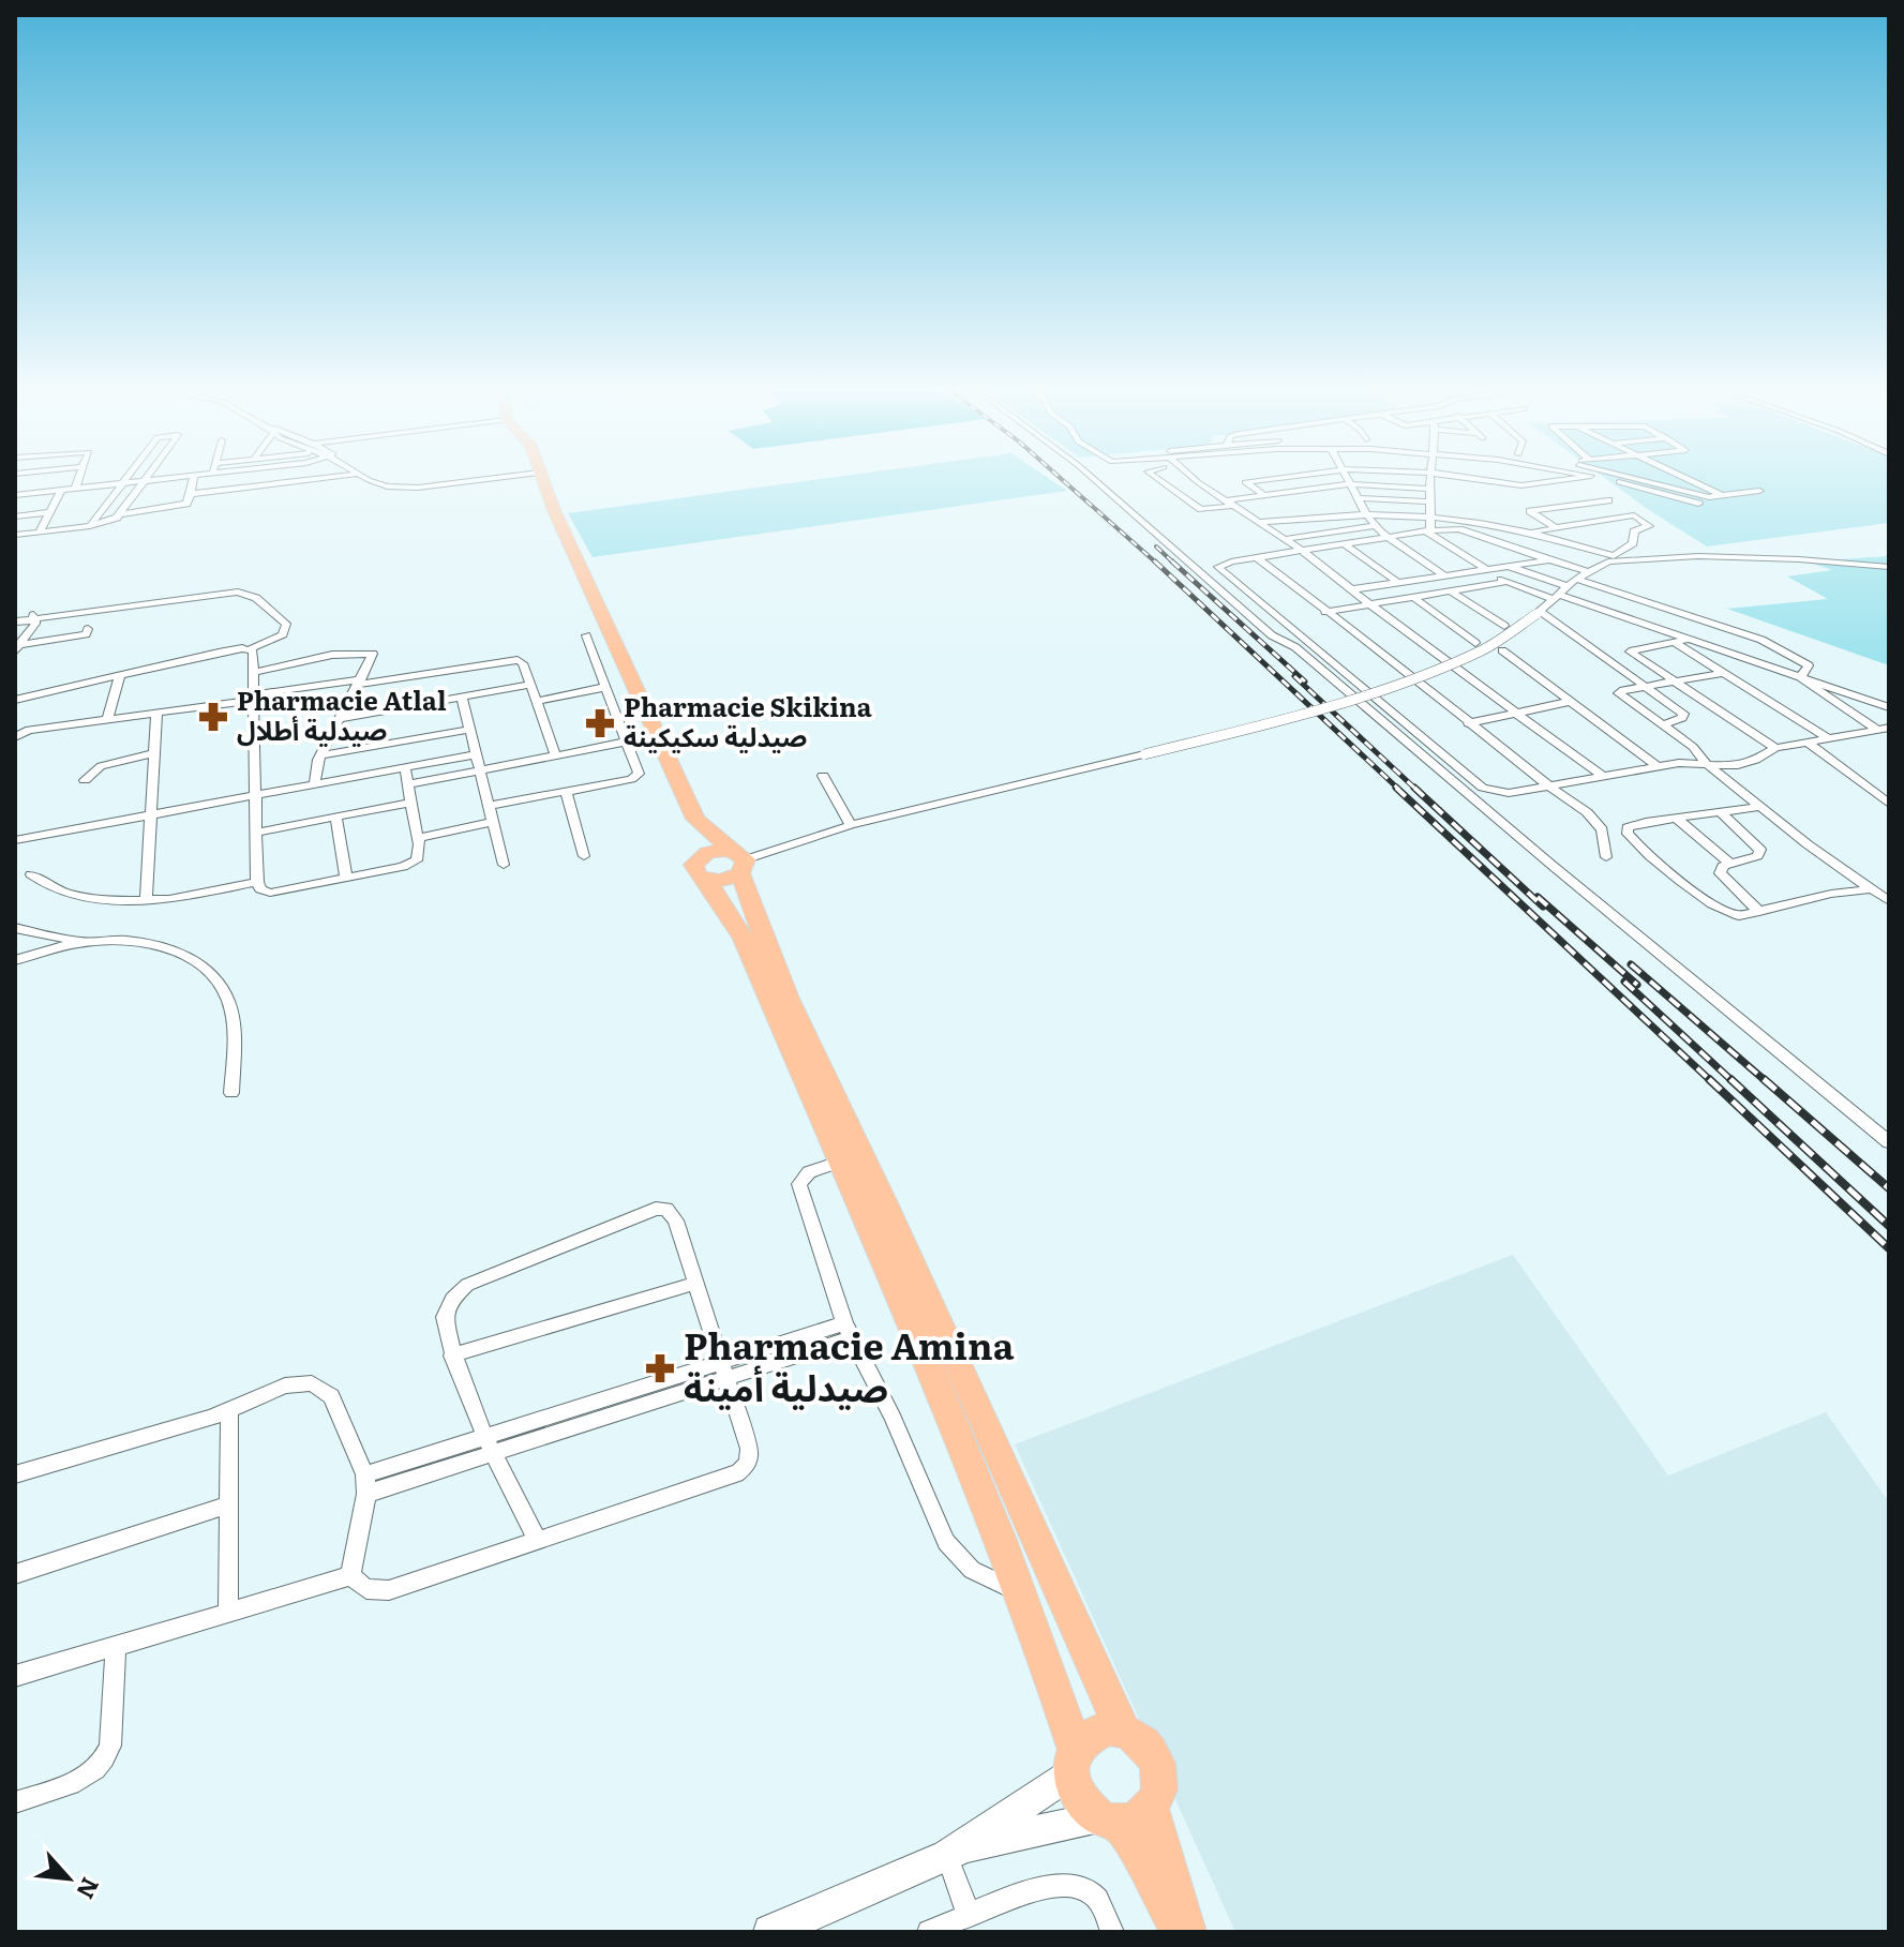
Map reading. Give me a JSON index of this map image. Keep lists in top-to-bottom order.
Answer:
{
  "places": {
    "pharmacy": ["Pharmacie Atlal صيدلية أطلال", "Pharmacie Skikina صيدلية سكيكينة", "Pharmacie Amina صيدلية أمينة"]
  },
  "north": "bottom right"
}
